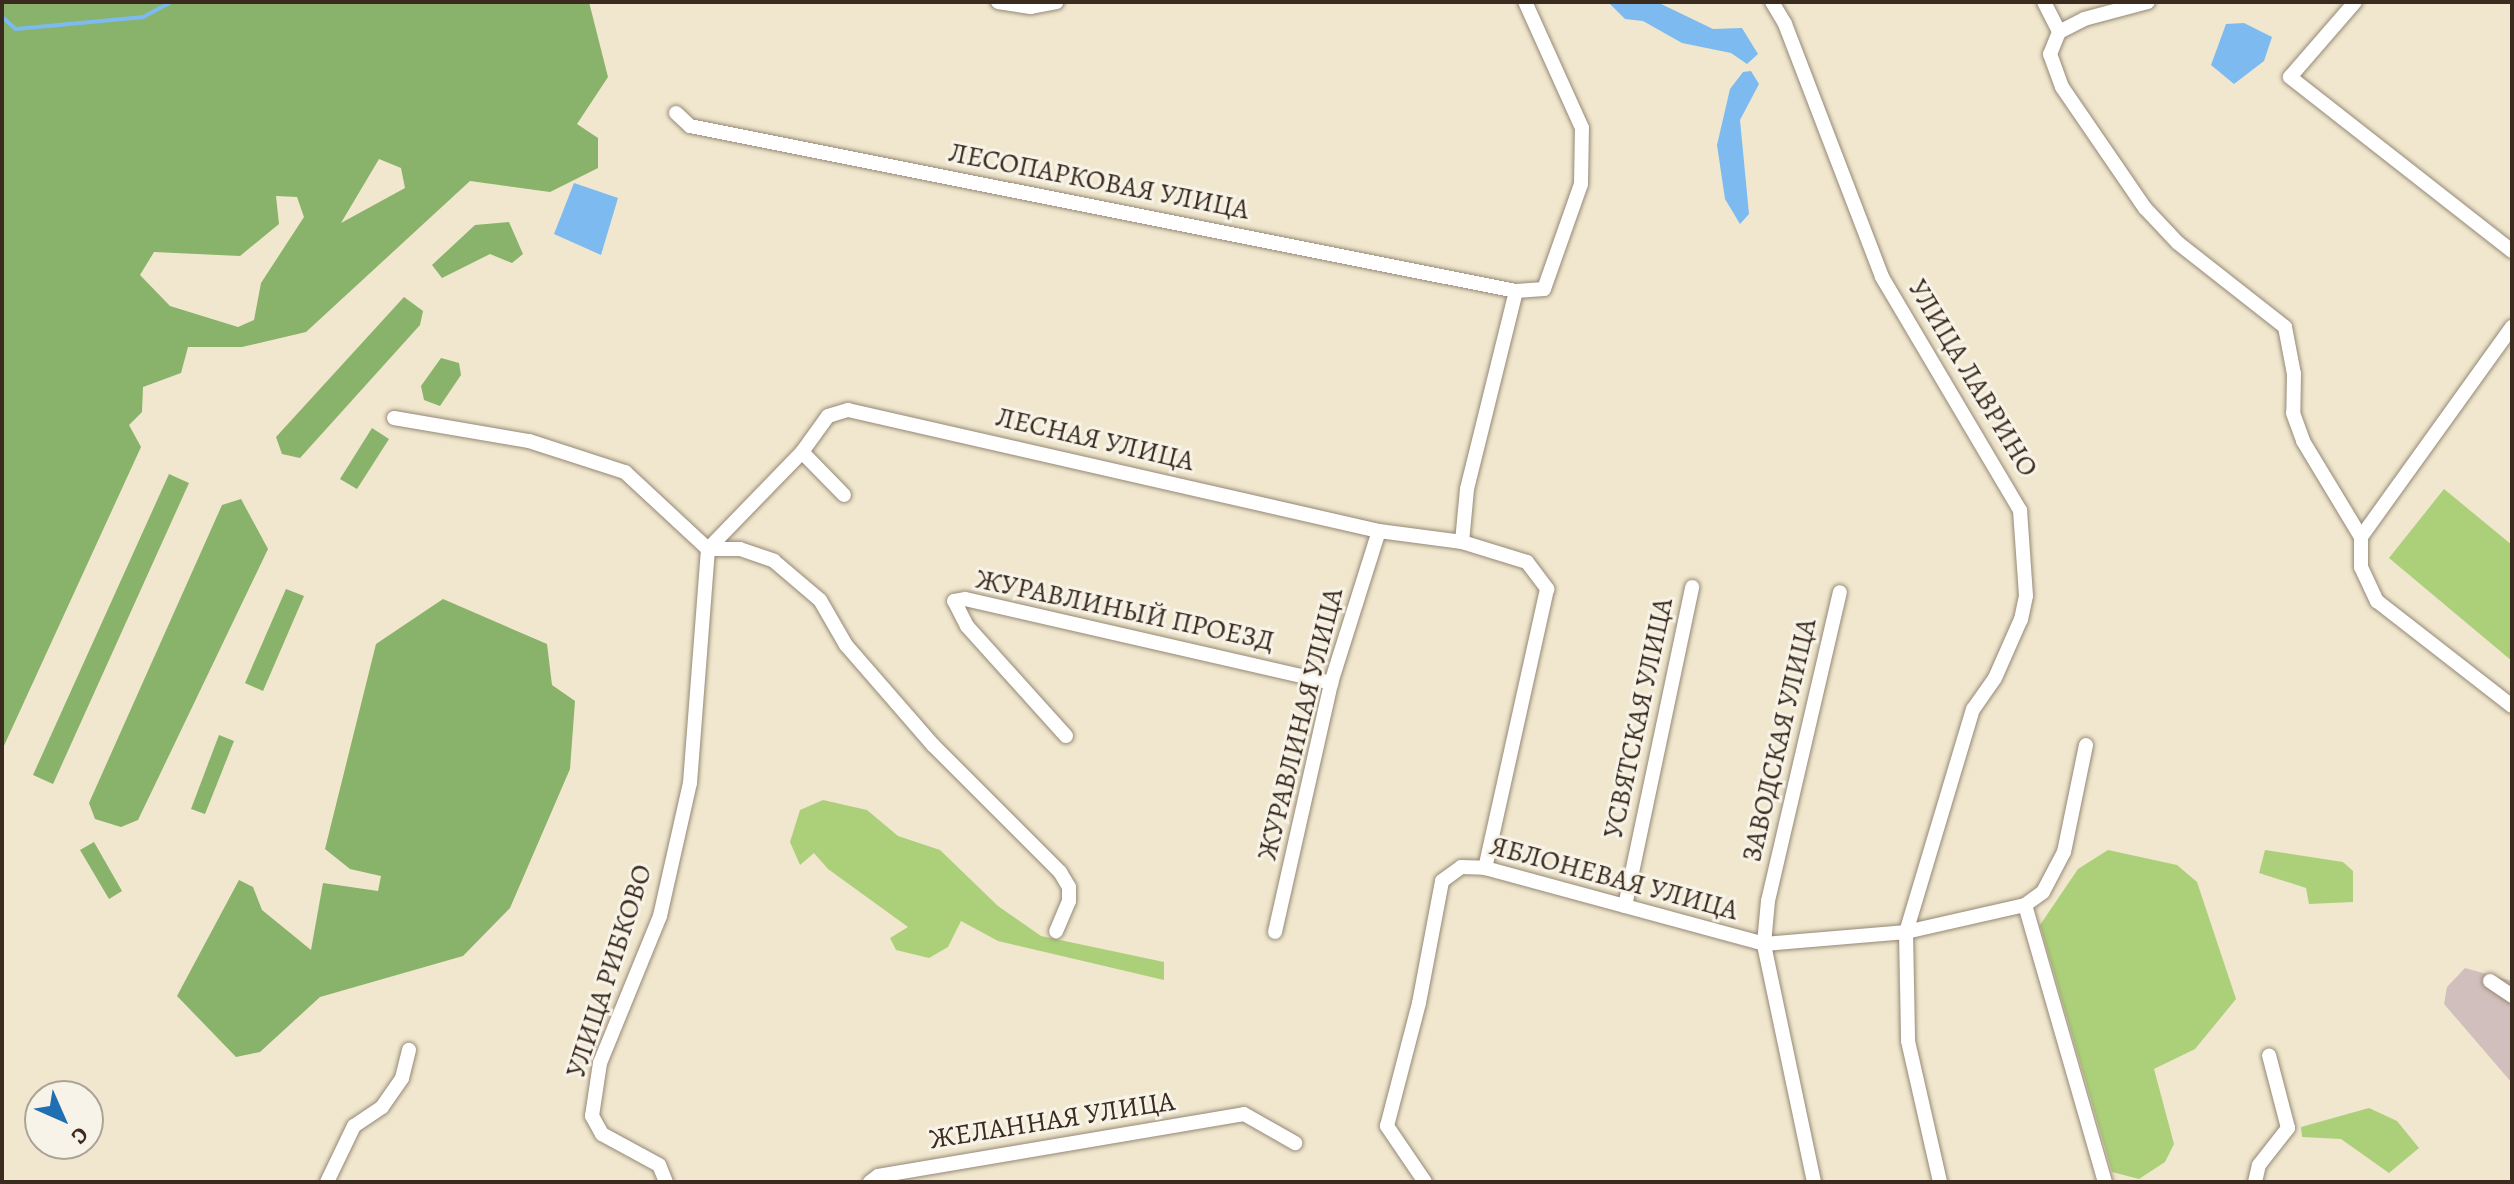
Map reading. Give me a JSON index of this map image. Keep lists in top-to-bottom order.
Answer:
{
  "streets": {
    "street": [
      "ЛЕСОПАРКОВАЯ УЛИЦА",
      "УЛИЦА ЛАВРИНО",
      "ЛЕСНАЯ УЛИЦА",
      "ЖУРАВЛИНЫЙ ПРОЕЗД",
      "УСВЯТСКАЯ УЛИЦА",
      "ЖУРАВЛИНАЯ УЛИЦА",
      "ЗАВОДСКАЯ УЛИЦА",
      "ЯБЛОНЕВАЯ УЛИЦА",
      "УЛИЦА РИБКОВО",
      "ЖЕЛАННАЯ УЛИЦА"
    ]
  },
  "crossings": [
    ["УЛИЦА ЛАВРИНО", "ЯБЛОНЕВАЯ УЛИЦА"],
    ["ЛЕСНАЯ УЛИЦА", "ЖУРАВЛИНАЯ УЛИЦА"],
    ["ЛЕСНАЯ УЛИЦА", "ЯБЛОНЕВАЯ УЛИЦА"],
    ["ЛЕСНАЯ УЛИЦА", "УЛИЦА РИБКОВО"],
    ["ЖУРАВЛИНЫЙ ПРОЕЗД", "ЖУРАВЛИНАЯ УЛИЦА"],
    ["УСВЯТСКАЯ УЛИЦА", "ЯБЛОНЕВАЯ УЛИЦА"],
    ["ЗАВОДСКАЯ УЛИЦА", "ЯБЛОНЕВАЯ УЛИЦА"]
  ],
  "north": "bottom right"
}
